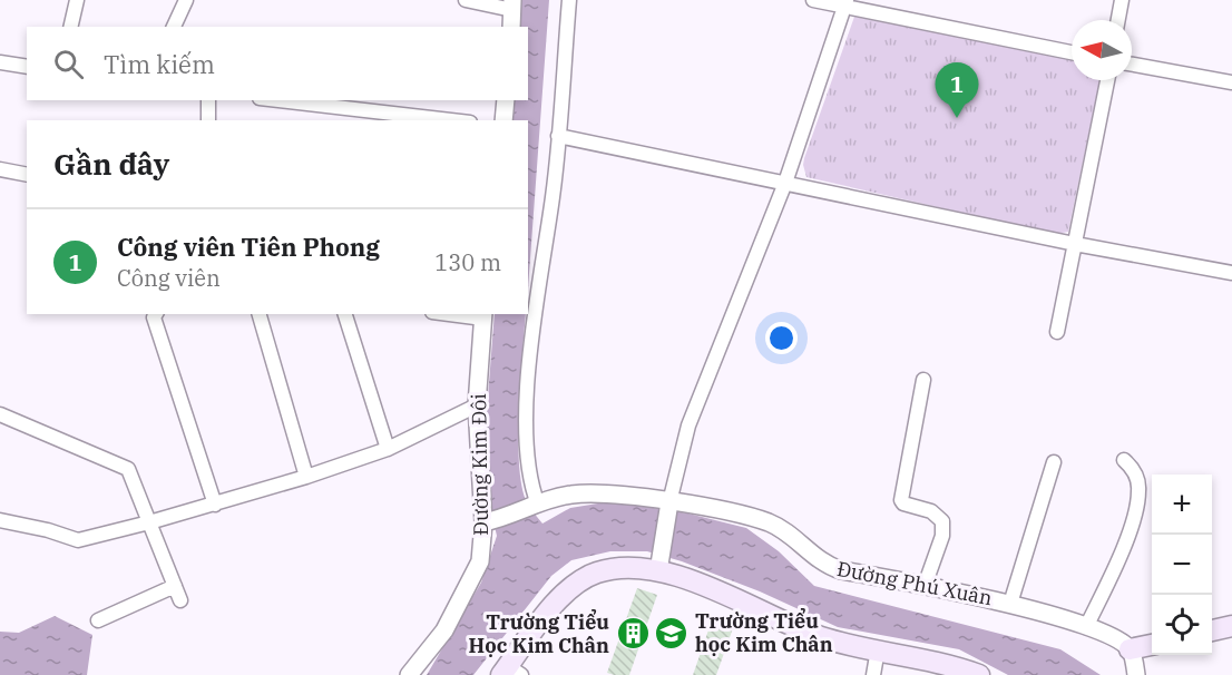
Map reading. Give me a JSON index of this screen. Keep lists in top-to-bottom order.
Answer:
{
  "streets": {
    "street": ["Đường Kim Đôi", "Đường Phú Xuân"]
  },
  "crossings": [
    ["Đường Kim Đôi", "Đường Phú Xuân"]
  ],
  "places": {
    "school or university": ["Trường Tiểu học Kim Chân"],
    "building": ["Trường Tiểu Học Kim Chân"]
  },
  "north": "left",
  "page": {
    "search": "Tìm kiếm",
    "pins": "1",
    "heading": "Gần đây",
    "list": [
      {
        "mark": "1",
        "name": "Công viên Tiên Phong",
        "note": "Công viên",
        "value": "130 m"
      }
    ],
    "map_buttons": ["+", "−"]
  }
}
